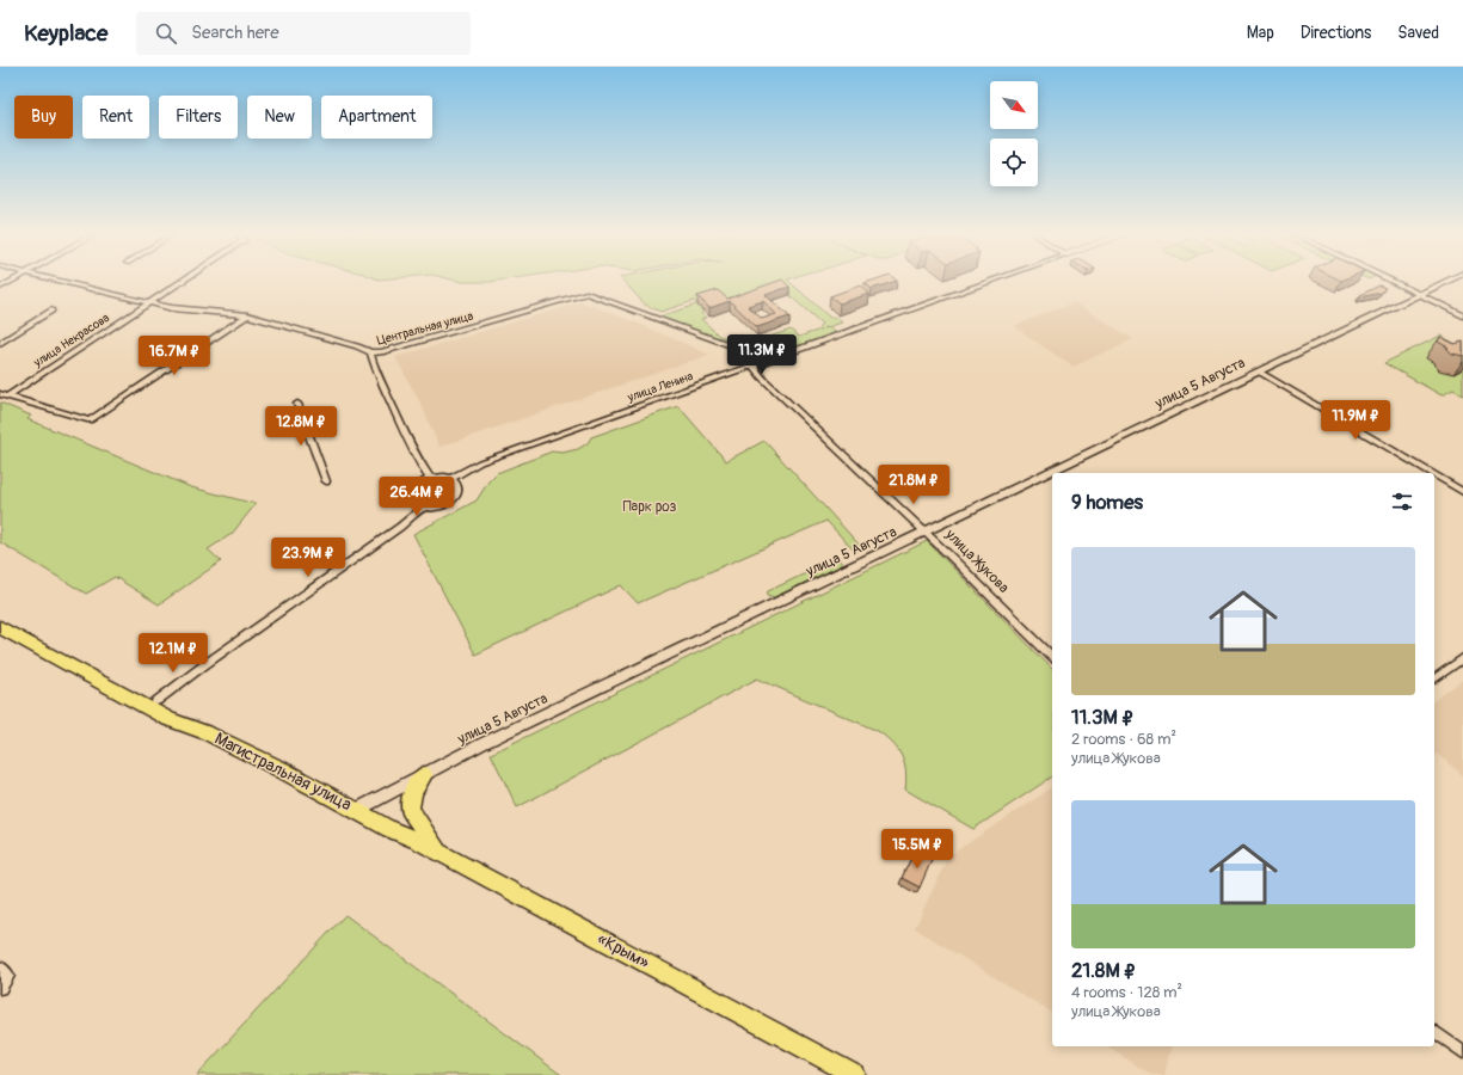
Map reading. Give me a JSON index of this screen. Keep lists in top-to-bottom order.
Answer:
{
  "streets": {
    "highway": ["Магистральная улица", "«Крым»"],
    "street": [
      "Центральная улица",
      "улица Некрасова",
      "улица 5 Августа",
      "улица Ленина",
      "улица Жукова"
    ]
  },
  "crossings": [
    ["Центральная улица", "улица Некрасова"],
    ["Центральная улица", "улица Ленина"],
    ["Центральная улица", "улица Жукова"],
    ["улица 5 Августа", "улица Жукова"],
    ["улица 5 Августа", "Магистральная улица"],
    ["улица 5 Августа", "«Крым»"],
    ["улица Ленина", "улица Жукова"],
    ["Магистральная улица", "«Крым»"]
  ],
  "parks": ["Парк роз"],
  "north": "bottom right",
  "page": {
    "header": "Keyplace",
    "search": "Search here",
    "nav": ["Map", "Directions", "Saved"],
    "chip": [
      "Buy",
      "Rent",
      "Filters",
      "New",
      "Apartment"
    ],
    "price": [
      "11.3M ₽",
      "16.7M ₽",
      "11.9M ₽",
      "12.8M ₽",
      "21.8M ₽",
      "26.4M ₽",
      "23.9M ₽",
      "12.1M ₽",
      "15.5M ₽"
    ],
    "heading": "9 homes",
    "list": [
      {
        "name": "11.3M ₽",
        "note": "2 rooms · 68 m² · улица Жукова"
      },
      {
        "name": "21.8M ₽",
        "note": "4 rooms · 128 m² · улица Жукова"
      }
    ]
  }
}
